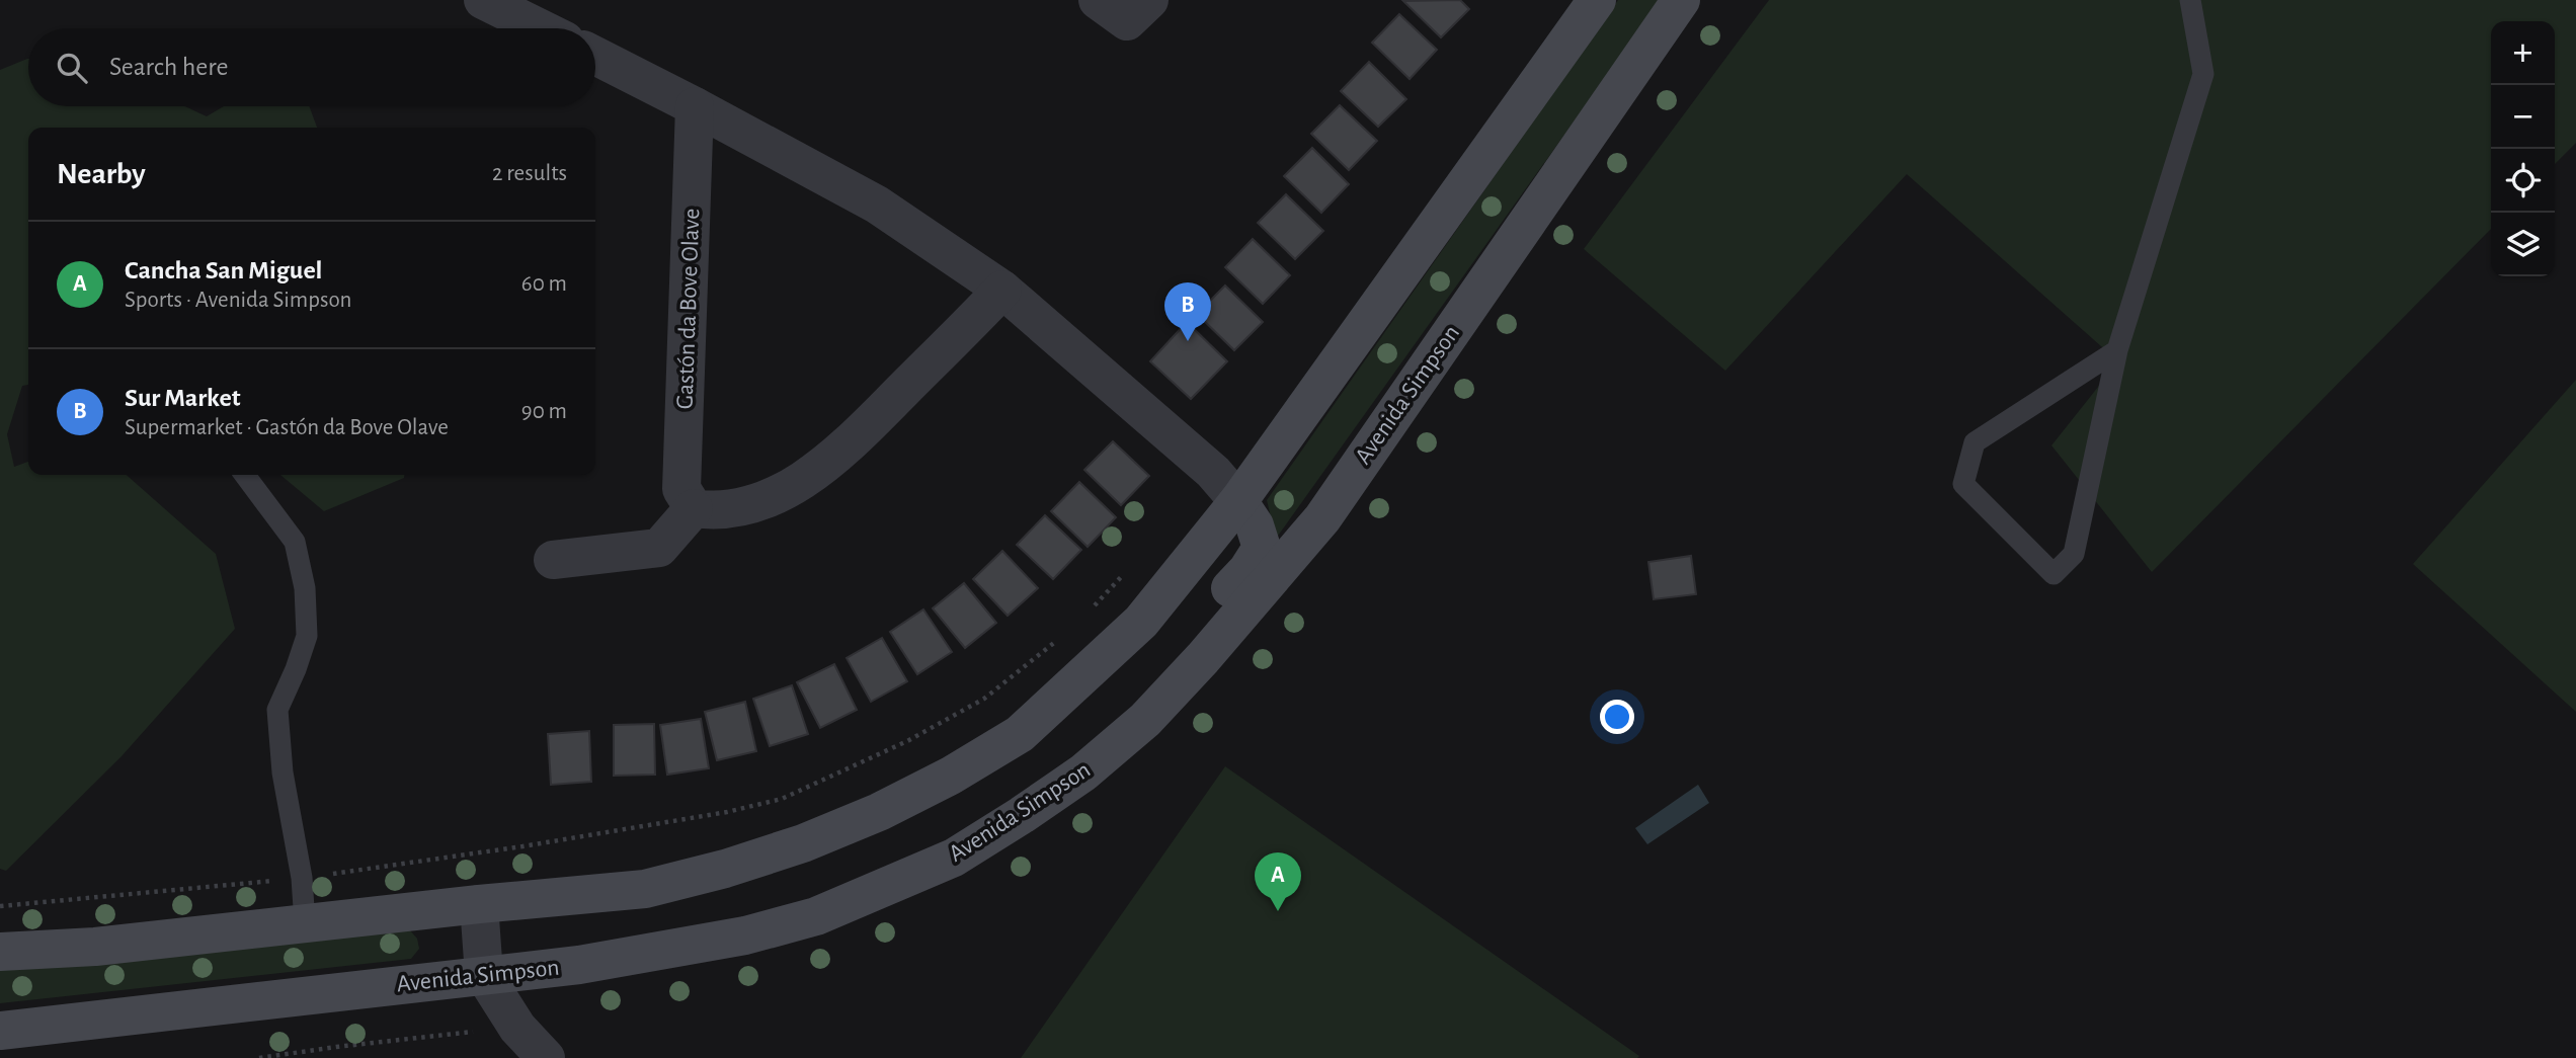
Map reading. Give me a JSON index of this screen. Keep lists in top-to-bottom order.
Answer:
{
  "streets": {
    "main road": ["Avenida Simpson"],
    "street": ["Gastón da Bove Olave"]
  },
  "page": {
    "map_buttons": ["+", "−"],
    "search": "Search here",
    "heading": ["Nearby", "2 results"],
    "list": [
      {
        "mark": "A",
        "name": "Cancha San Miguel",
        "note": "Sports · Avenida Simpson",
        "value": "60 m"
      },
      {
        "mark": "B",
        "name": "Sur Market",
        "note": "Supermarket · Gastón da Bove Olave",
        "value": "90 m"
      }
    ],
    "pins": ["B", "A"]
  }
}
